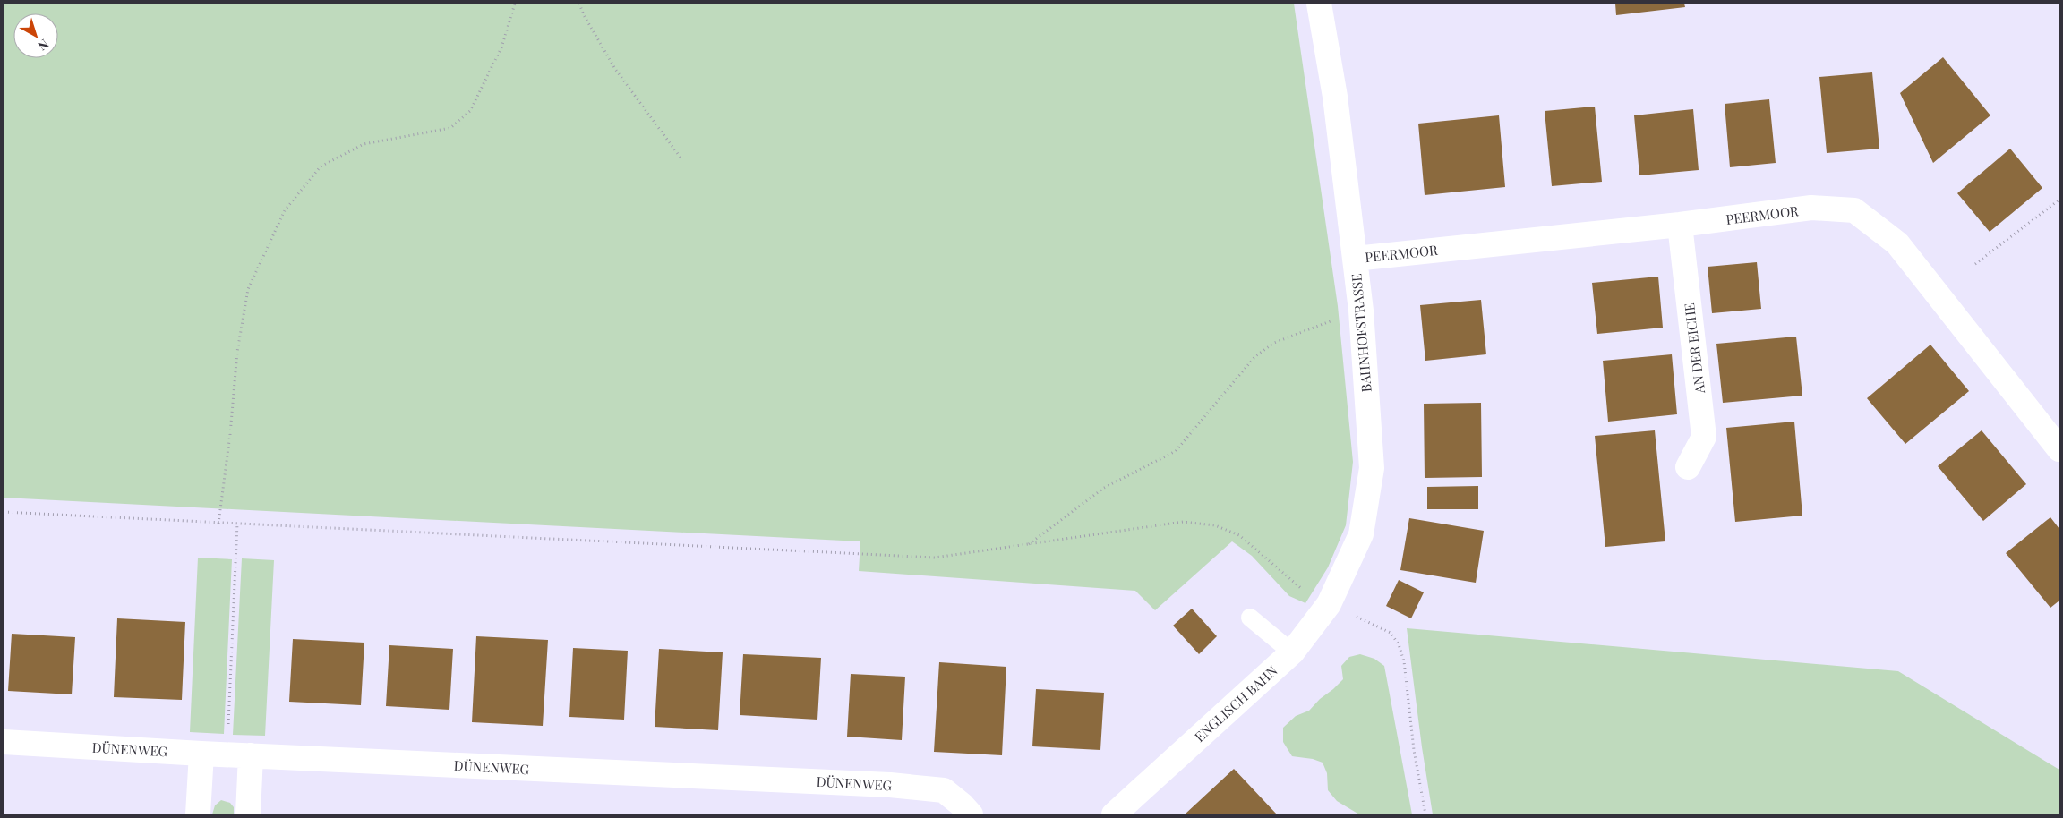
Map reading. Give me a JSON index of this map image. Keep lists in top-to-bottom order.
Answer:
{
  "streets": {
    "street": [
      "PEERMOOR",
      "BAHNHOFSTRASSE",
      "AN DER EICHE",
      "ENGLISCH BAHN",
      "DÜNENWEG"
    ]
  },
  "crossings": [
    ["PEERMOOR", "BAHNHOFSTRASSE"],
    ["PEERMOOR", "AN DER EICHE"],
    ["BAHNHOFSTRASSE", "ENGLISCH BAHN"]
  ],
  "north": "bottom right"
}
